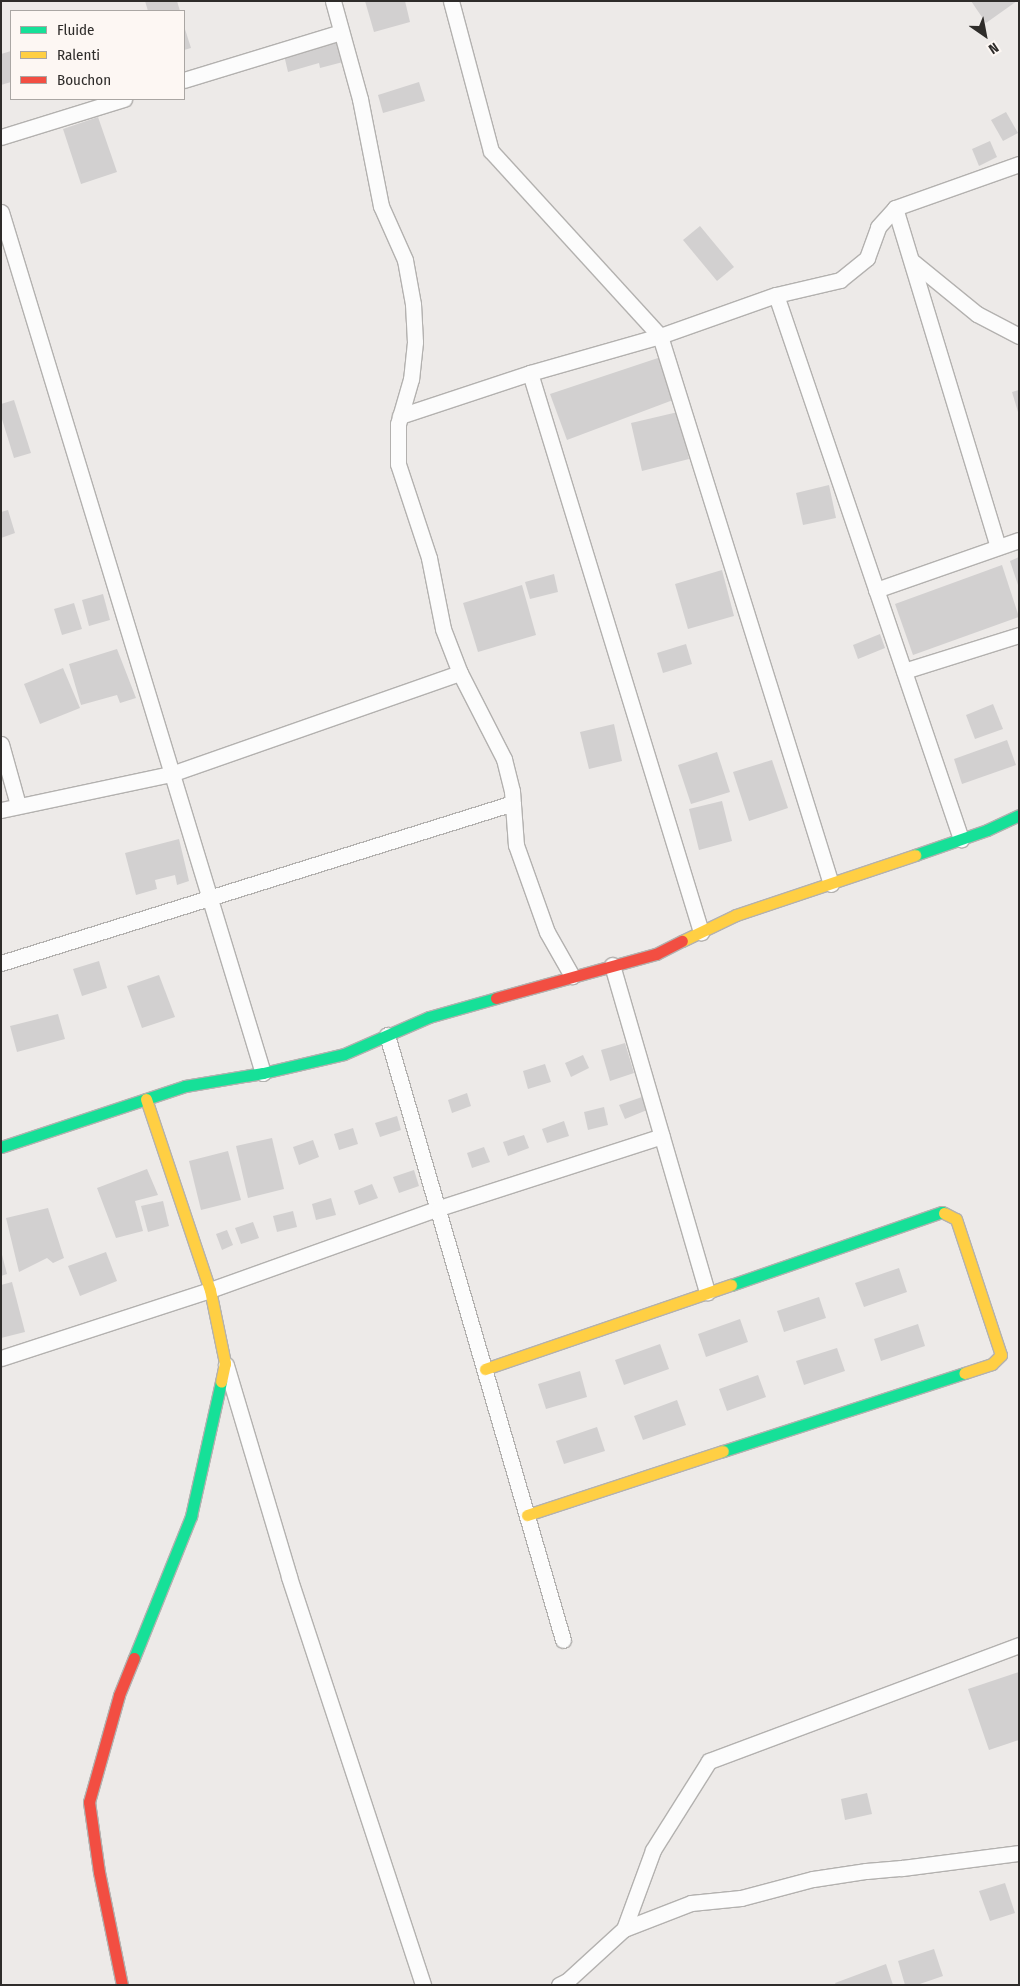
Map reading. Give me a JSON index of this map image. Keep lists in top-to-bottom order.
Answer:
{
  "legend": ["Fluide", "Ralenti", "Bouchon"],
  "north": "bottom right"
}
